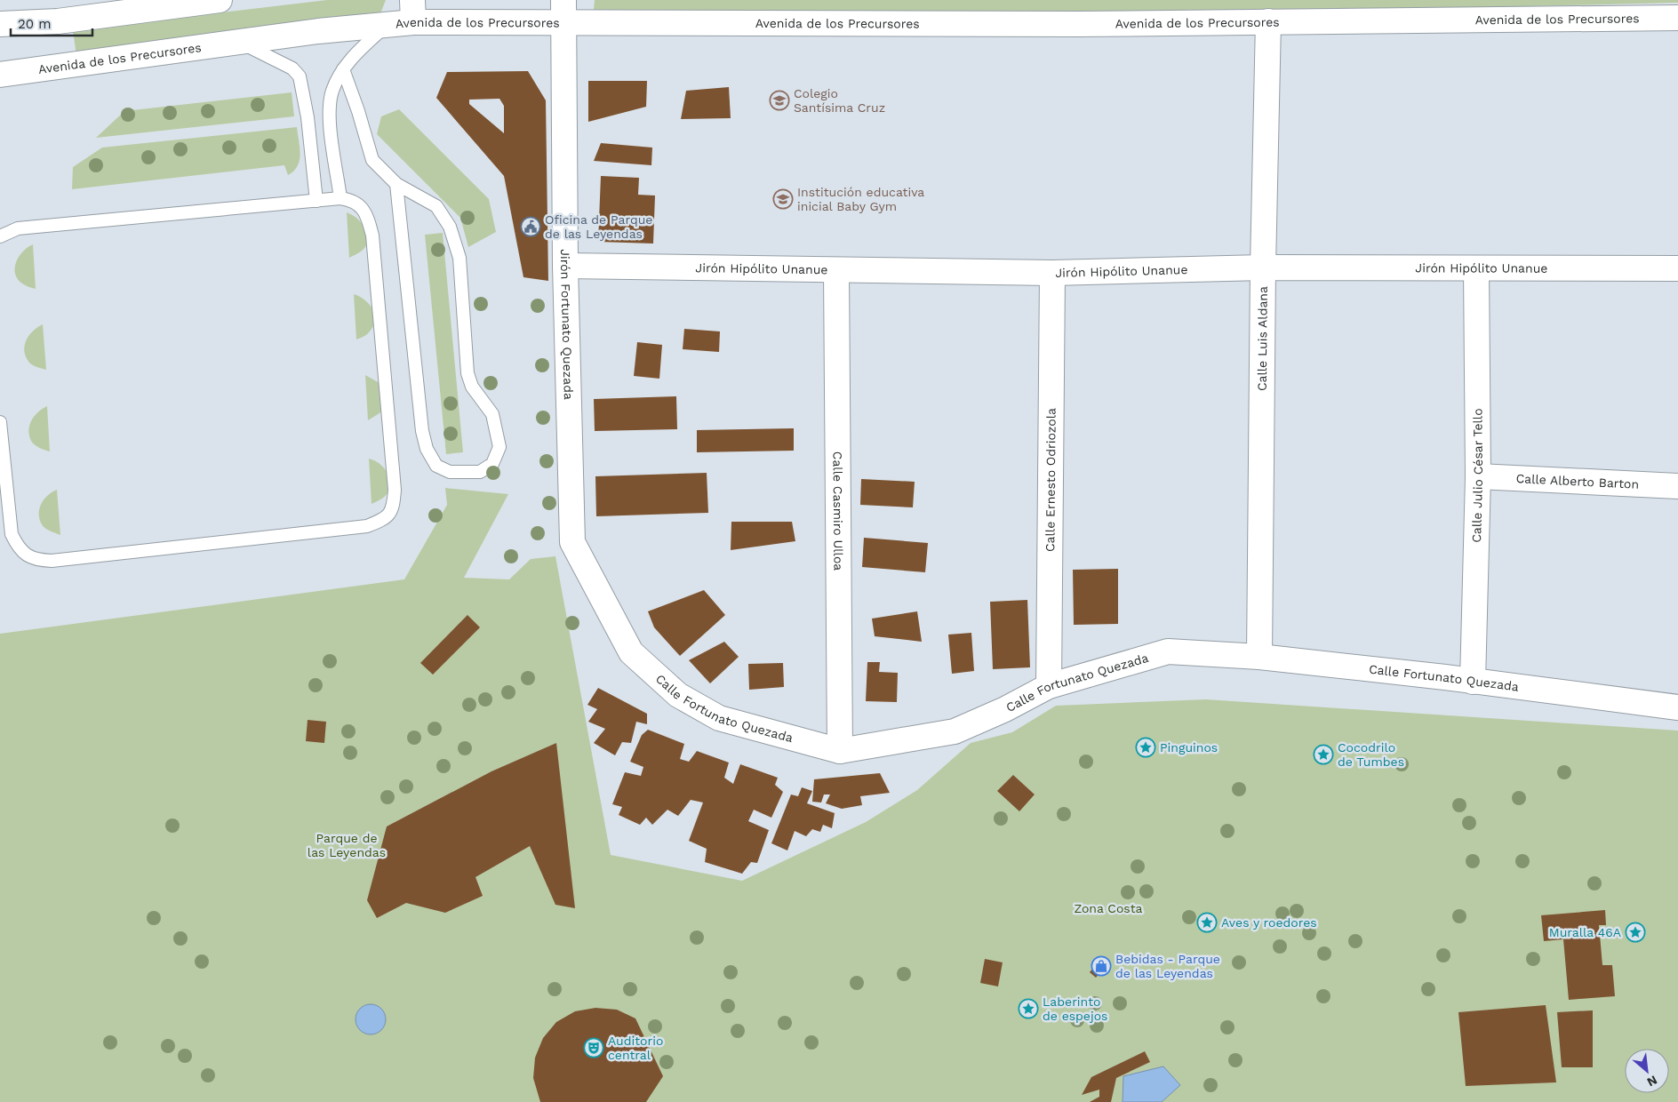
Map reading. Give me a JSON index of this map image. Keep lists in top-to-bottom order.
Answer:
{
  "streets": {
    "street": [
      "Avenida de los Precursores",
      "Jirón Hipólito Unanue",
      "Jirón Fortunato Quezada",
      "Calle Luis Aldana",
      "Calle Julio César Tello",
      "Calle Ernesto Odriozola",
      "Calle Alberto Barton",
      "Calle Casmiro Ulloa",
      "Calle Fortunato Quezada"
    ]
  },
  "crossings": [
    ["Avenida de los Precursores", "Jirón Fortunato Quezada"],
    ["Avenida de los Precursores", "Calle Luis Aldana"],
    ["Jirón Hipólito Unanue", "Jirón Fortunato Quezada"],
    ["Jirón Hipólito Unanue", "Calle Luis Aldana"],
    ["Jirón Hipólito Unanue", "Calle Julio César Tello"],
    ["Jirón Hipólito Unanue", "Calle Ernesto Odriozola"],
    ["Jirón Hipólito Unanue", "Calle Casmiro Ulloa"],
    ["Jirón Fortunato Quezada", "Calle Fortunato Quezada"],
    ["Calle Luis Aldana", "Calle Fortunato Quezada"],
    ["Calle Julio César Tello", "Calle Alberto Barton"],
    ["Calle Julio César Tello", "Calle Fortunato Quezada"],
    ["Calle Ernesto Odriozola", "Calle Fortunato Quezada"],
    ["Calle Casmiro Ulloa", "Calle Fortunato Quezada"]
  ],
  "parks": ["Parque de las Leyendas", "Zona Costa"],
  "places": {
    "school or university": ["Colegio Santísima Cruz", "Institución educativa inicial Baby Gym"],
    "public building": ["Oficina de Parque de las Leyendas"],
    "place": [
      "Pinguinos",
      "Cocodrilo de Tumbes",
      "Aves y roedores",
      "Muralla 46A",
      "Laberinto de espejos"
    ],
    "shop": ["Bebidas - Parque de las Leyendas"],
    "theatre": ["Auditorio central"]
  },
  "scale_bar": "20 m",
  "north": "bottom right"
}
